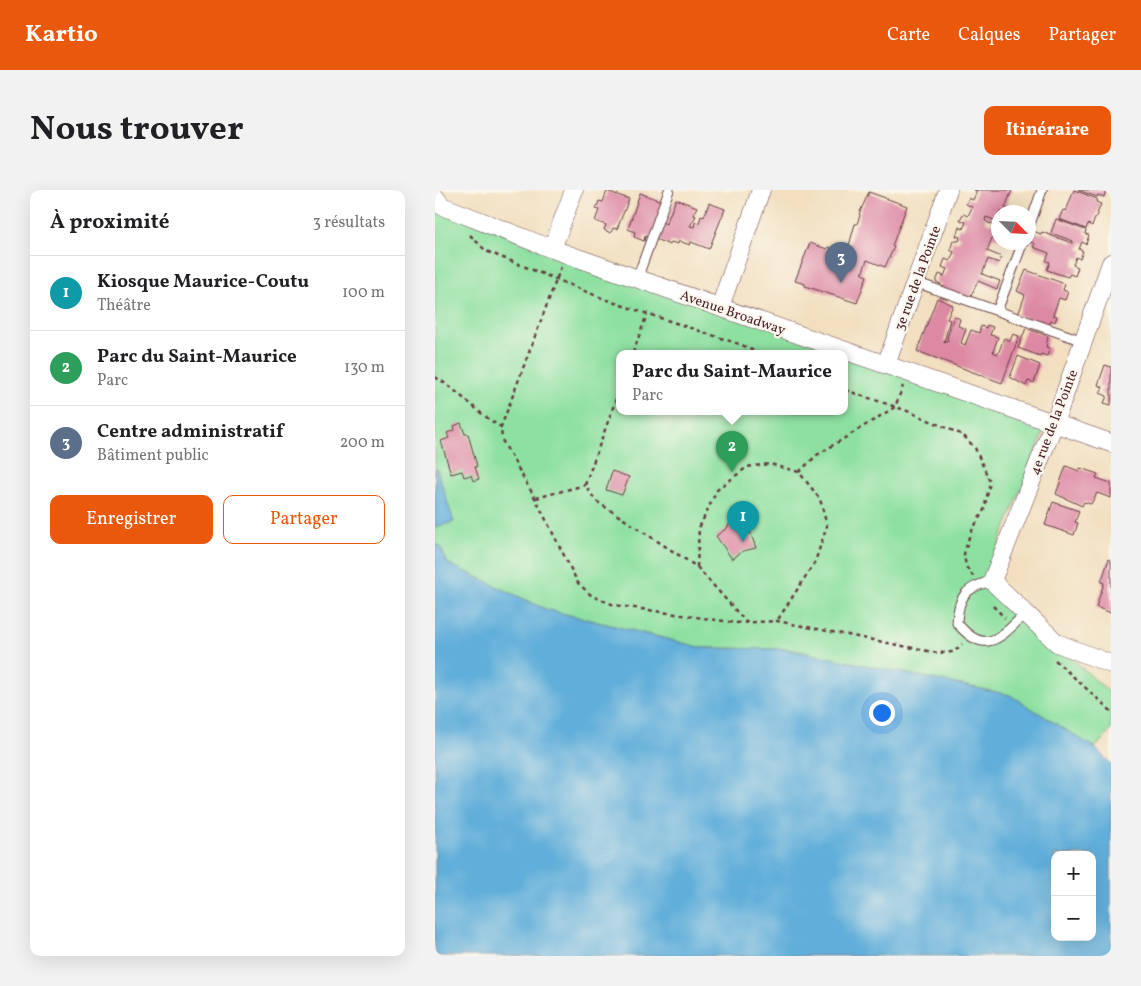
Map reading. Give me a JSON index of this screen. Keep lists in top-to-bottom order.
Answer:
{
  "streets": {
    "street": ["3e rue de la Pointe", "Avenue Broadway", "4e rue de la Pointe"]
  },
  "crossings": [
    ["3e rue de la Pointe", "Avenue Broadway"],
    ["Avenue Broadway", "4e rue de la Pointe"]
  ],
  "north": "bottom right",
  "page": {
    "header": "Kartio",
    "nav": ["Carte", "Calques", "Partager"],
    "title": "Nous trouver",
    "buttons": [
      "Itinéraire",
      ["Enregistrer", "Partager"]
    ],
    "heading": ["À proximité", "3 résultats"],
    "pins": ["3", "2", "1"],
    "list": [
      {
        "mark": "1",
        "name": "Kiosque Maurice-Coutu",
        "note": "Théâtre",
        "value": "100 m"
      },
      {
        "mark": "2",
        "name": "Parc du Saint-Maurice",
        "note": "Parc",
        "value": "130 m"
      },
      {
        "mark": "3",
        "name": "Centre administratif",
        "note": "Bâtiment public",
        "value": "200 m"
      }
    ],
    "popup": ["Parc du Saint-Maurice", "Parc"],
    "map_buttons": ["+", "−"]
  }
}
